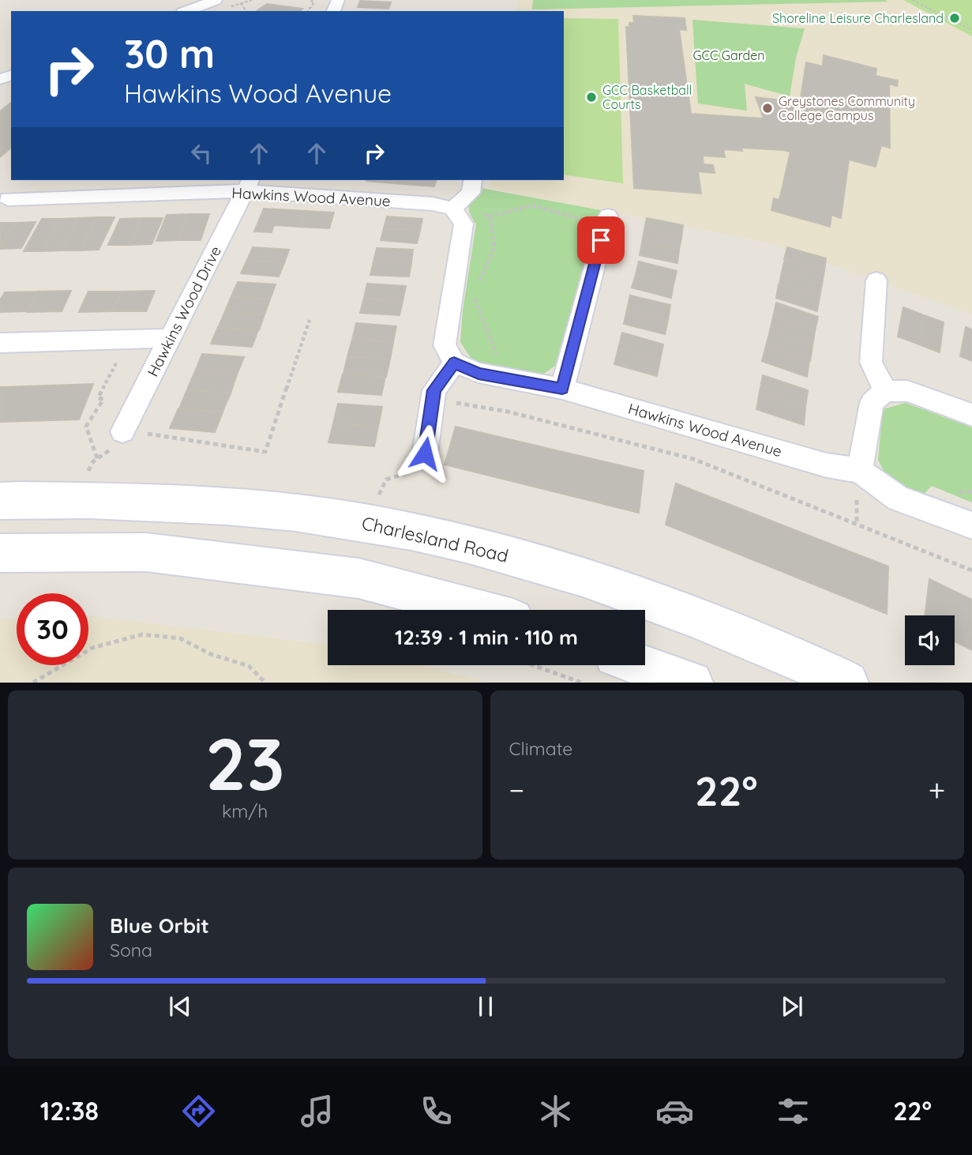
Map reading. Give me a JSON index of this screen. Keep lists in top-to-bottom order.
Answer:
{
  "streets": {
    "main road": ["Charlesland Road"],
    "street": ["Hawkins Wood Avenue", "Hawkins Wood Drive"]
  },
  "crossings": [
    ["Hawkins Wood Avenue", "Hawkins Wood Drive"]
  ],
  "parks": ["GCC Garden"],
  "places": ["Shoreline Leisure Charlesland", "GCC Basketball Courts", "Greystones Community College Campus"],
  "page": {
    "turn": ["30 m", "Hawkins Wood Avenue"],
    "limit": "30",
    "trip": "12:39 · 1 min · 110 m",
    "tile": [
      ["23", "km/h"],
      "Climate"
    ],
    "heat": ["−", "22°", "+"],
    "song": ["Blue Orbit", "Sona"],
    "tabs": ["12:38", "22°"]
  }
}
